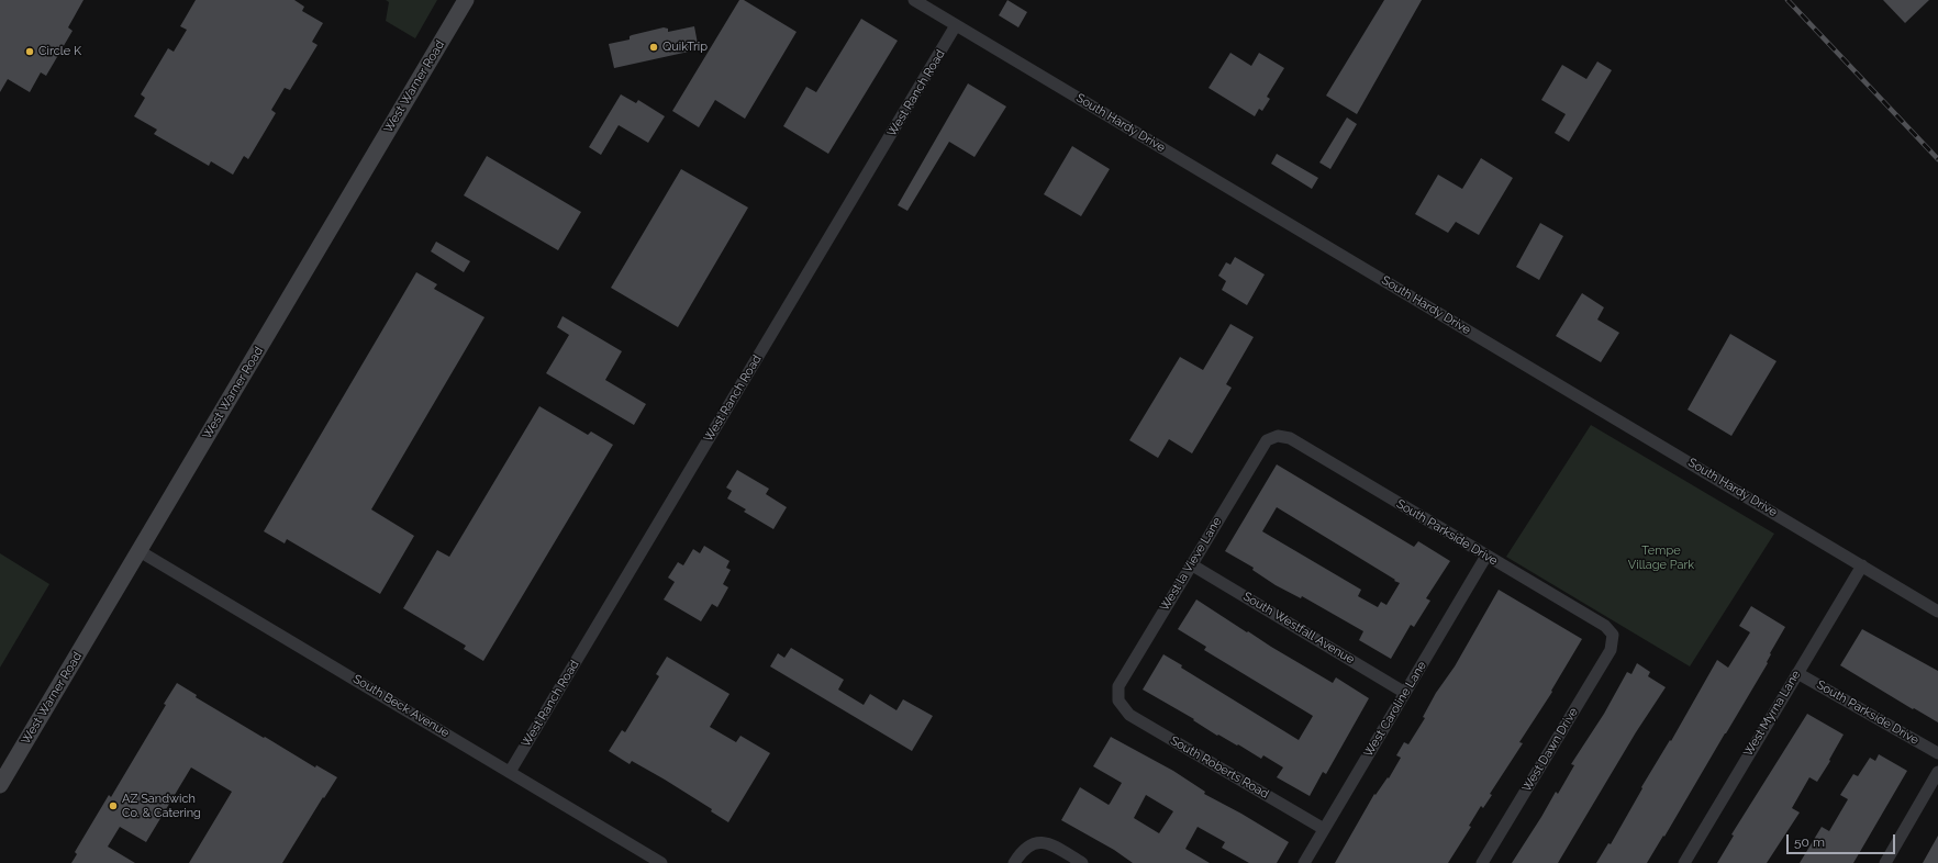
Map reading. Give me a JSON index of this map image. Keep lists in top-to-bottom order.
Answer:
{
  "streets": {
    "main road": ["West Warner Road"],
    "street": [
      "West Ranch Road",
      "South Hardy Drive",
      "South Parkside Drive",
      "West la Vieve Lane",
      "South Westfall Avenue",
      "South Beck Avenue",
      "West Caroline Lane",
      "West Myrna Lane",
      "West Dawn Drive",
      "South Roberts Road"
    ]
  },
  "crossings": [
    ["West Warner Road", "South Beck Avenue"],
    ["West Ranch Road", "South Hardy Drive"],
    ["West Ranch Road", "South Beck Avenue"],
    ["South Hardy Drive", "West Myrna Lane"],
    ["South Parkside Drive", "West la Vieve Lane"],
    ["South Parkside Drive", "West Caroline Lane"],
    ["South Parkside Drive", "West Myrna Lane"],
    ["South Parkside Drive", "West Dawn Drive"],
    ["West la Vieve Lane", "South Westfall Avenue"],
    ["West la Vieve Lane", "South Roberts Road"],
    ["South Westfall Avenue", "West Caroline Lane"],
    ["West Caroline Lane", "South Roberts Road"]
  ],
  "parks": ["Tempe Village Park"],
  "places": ["QuikTrip", "Circle K", "AZ Sandwich Co. & Catering"],
  "scale_bar": "50 m"
}
